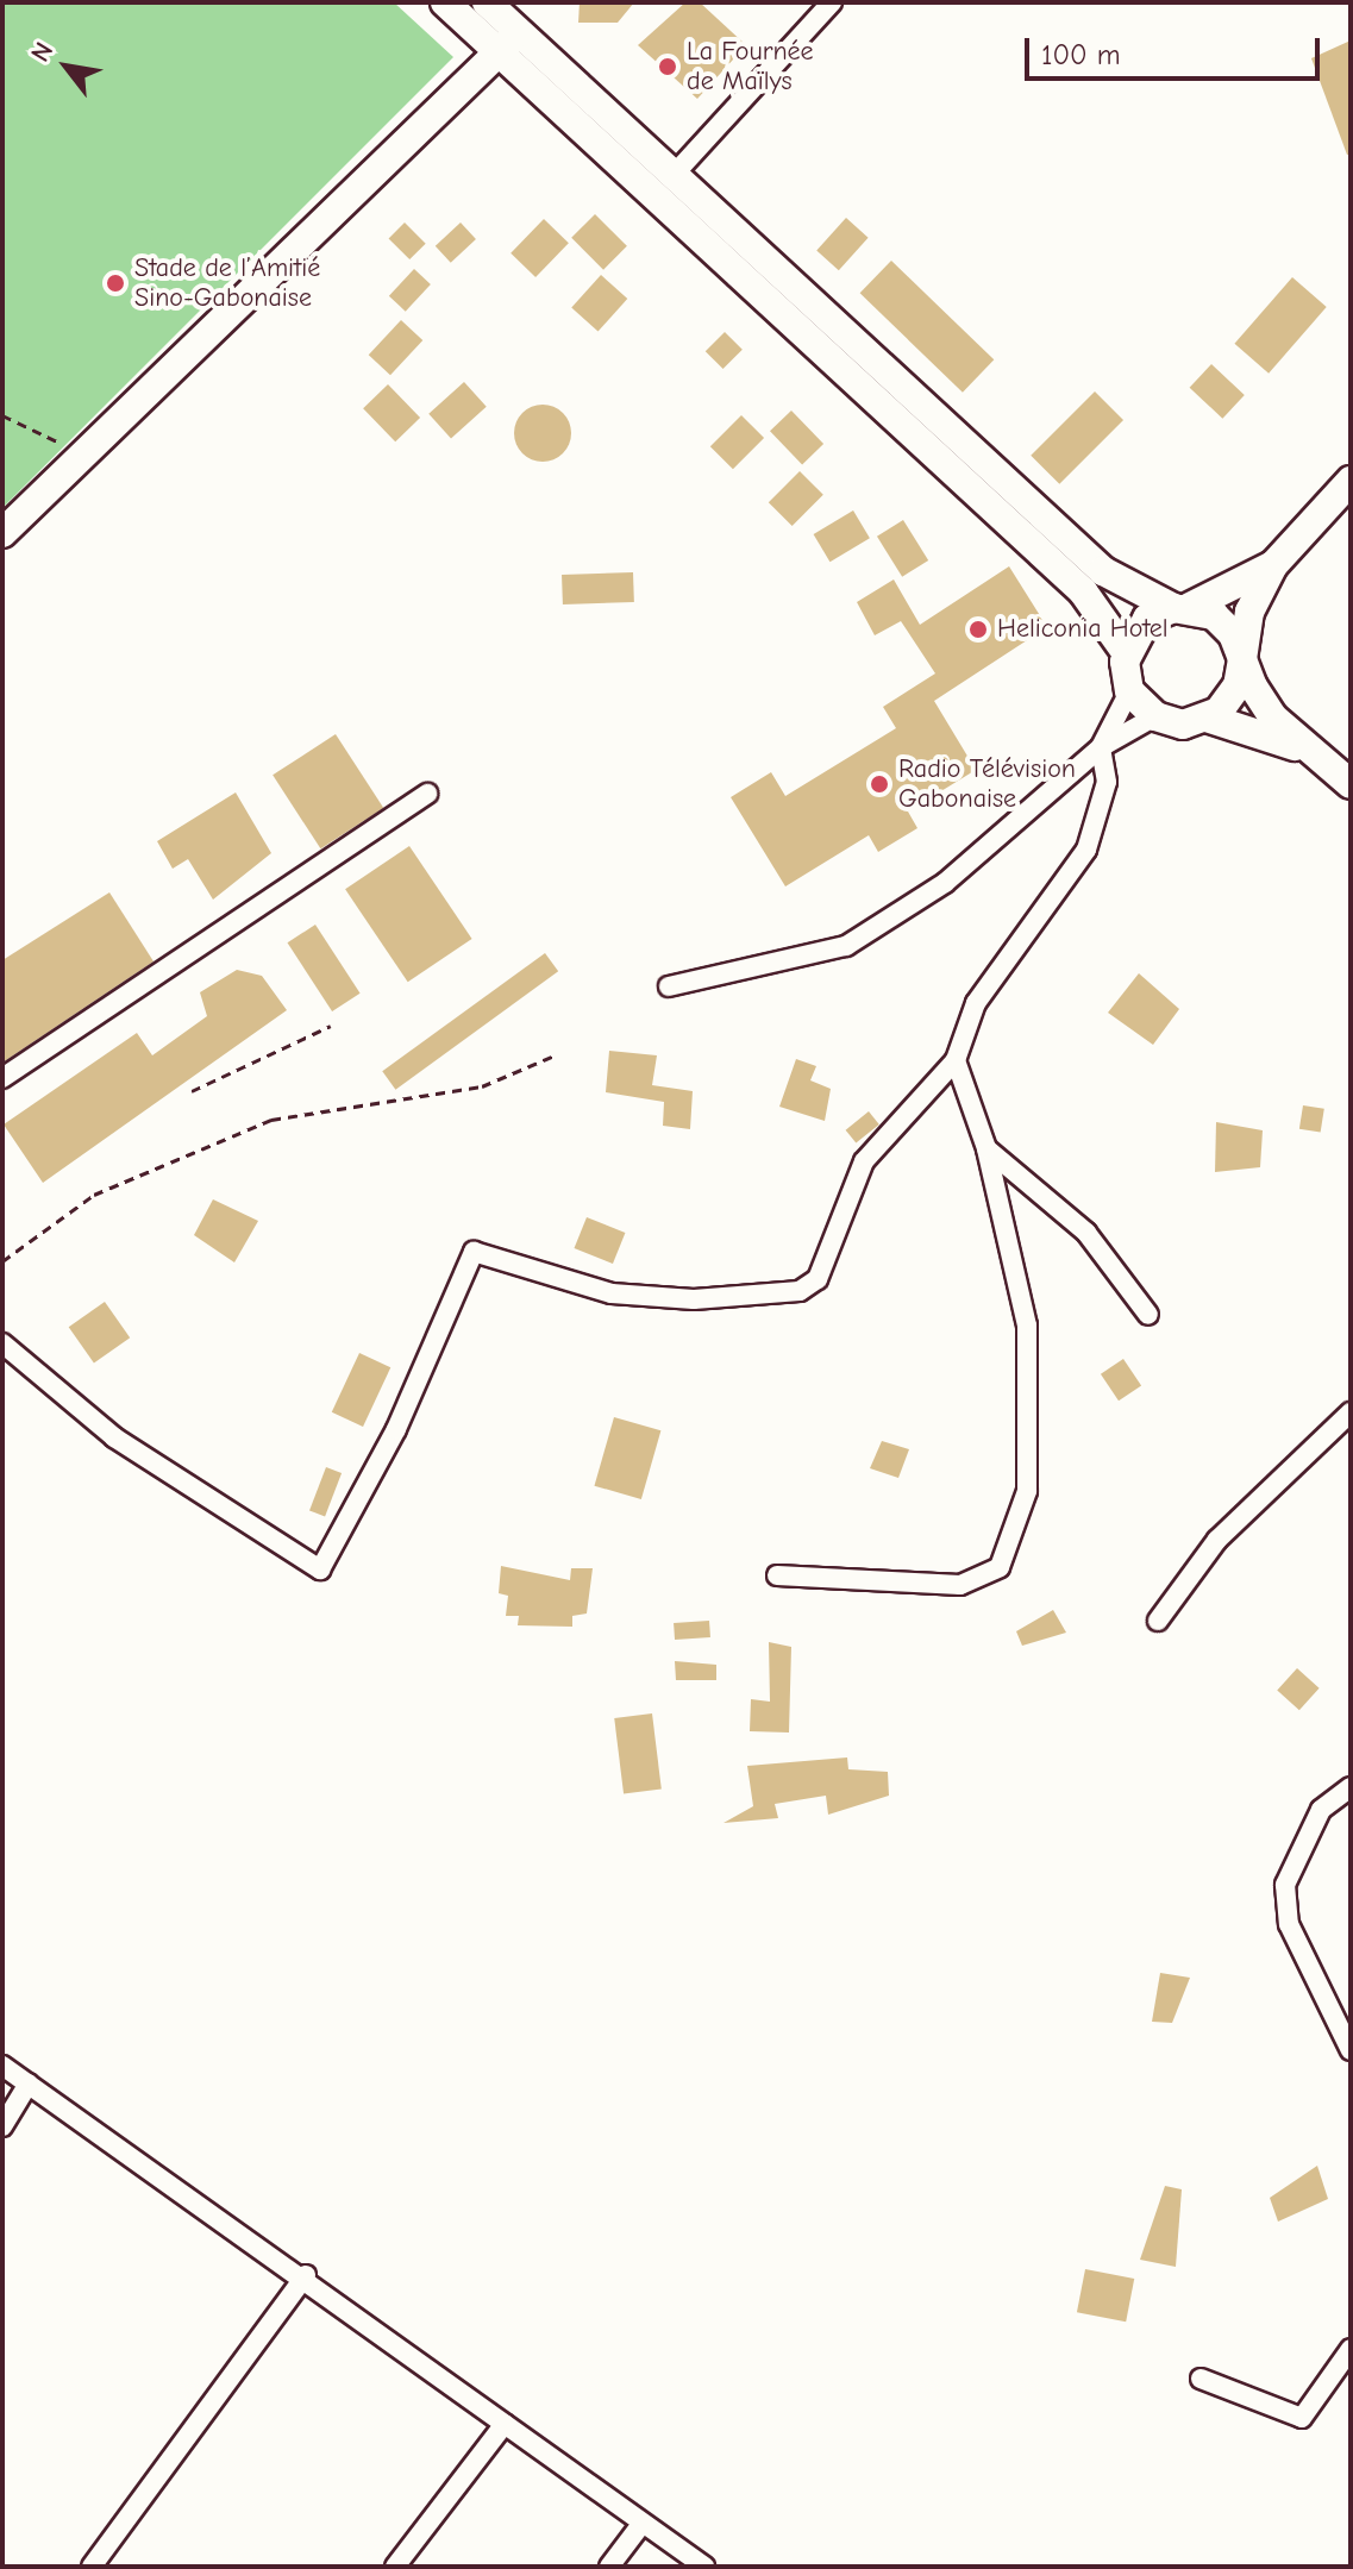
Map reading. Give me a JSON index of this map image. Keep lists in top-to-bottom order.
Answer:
{
  "places": [
    "La Fournée de Maïlys",
    "Stade de l’Amitié Sino-Gabonaise",
    "Heliconia Hotel",
    "Radio Télévision Gabonaise"
  ],
  "scale_bar": "100 m",
  "north": "top left"
}
